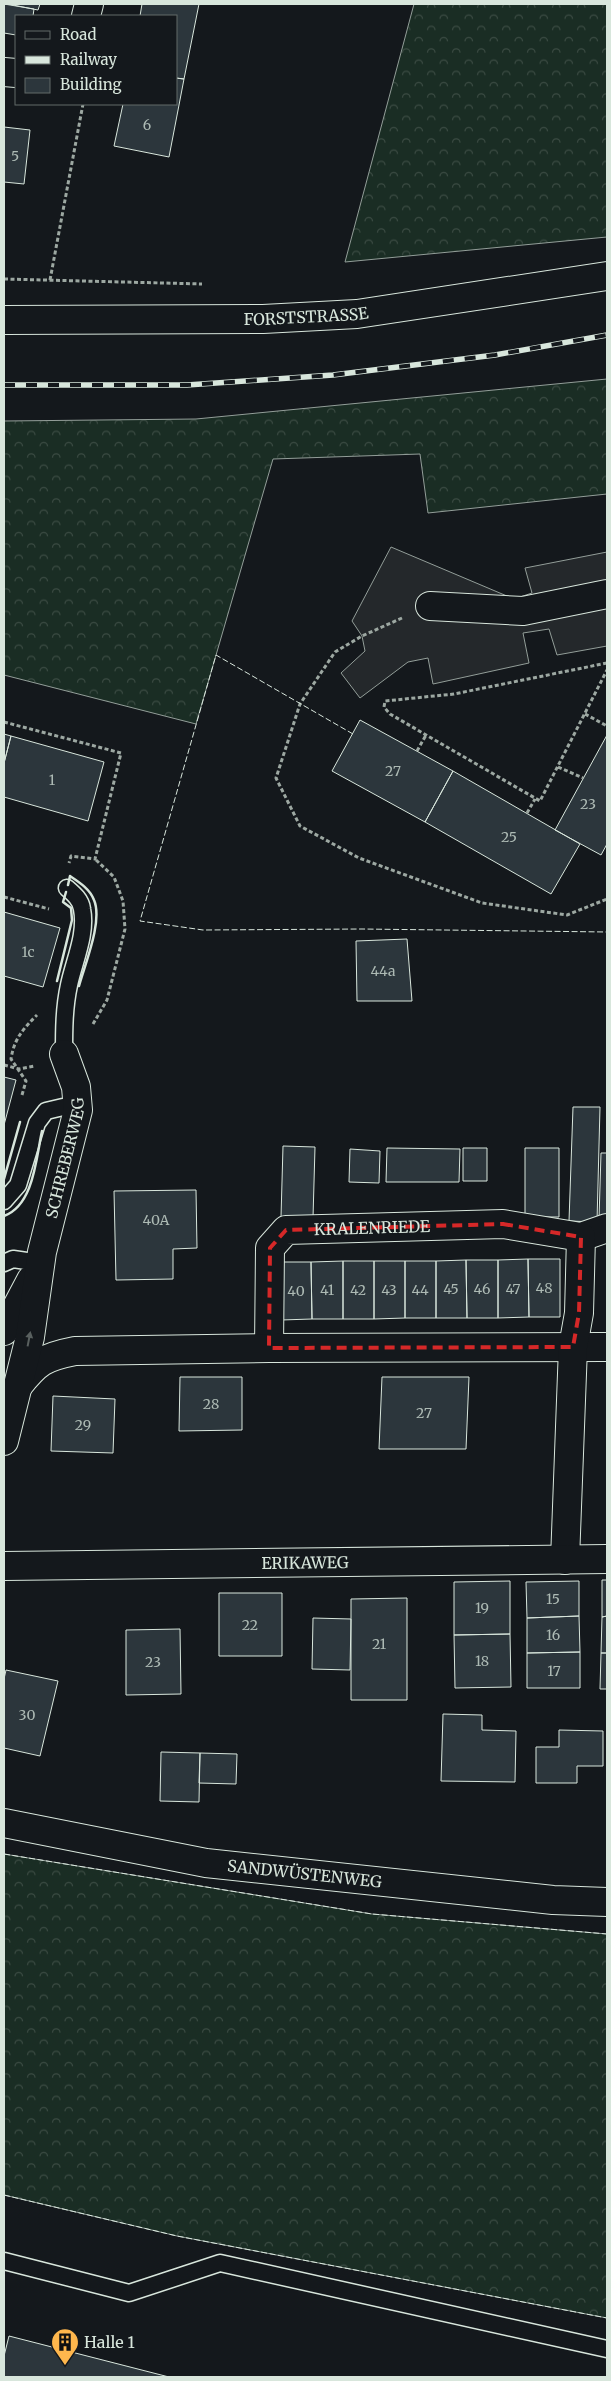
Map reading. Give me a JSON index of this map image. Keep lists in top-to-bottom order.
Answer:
{
  "streets": {
    "street": [
      "FORSTSTRASSE",
      "SCHREBERWEG",
      "KRALENRIEDE",
      "ERIKAWEG",
      "SANDWÜSTENWEG"
    ]
  },
  "places": {
    "building": ["Halle 1"]
  },
  "house_numbers": [
    "6",
    "5",
    "27",
    "1",
    "23",
    "25",
    "1c",
    "44a",
    "40A",
    "48",
    "45",
    "46",
    "47",
    "41",
    "42",
    "43",
    "44",
    "40",
    "28",
    "27",
    "29",
    "15",
    "19",
    "22",
    "16",
    "21",
    "18",
    "23",
    "17",
    "30"
  ],
  "legend": ["Road", "Railway", "Building"]
}
